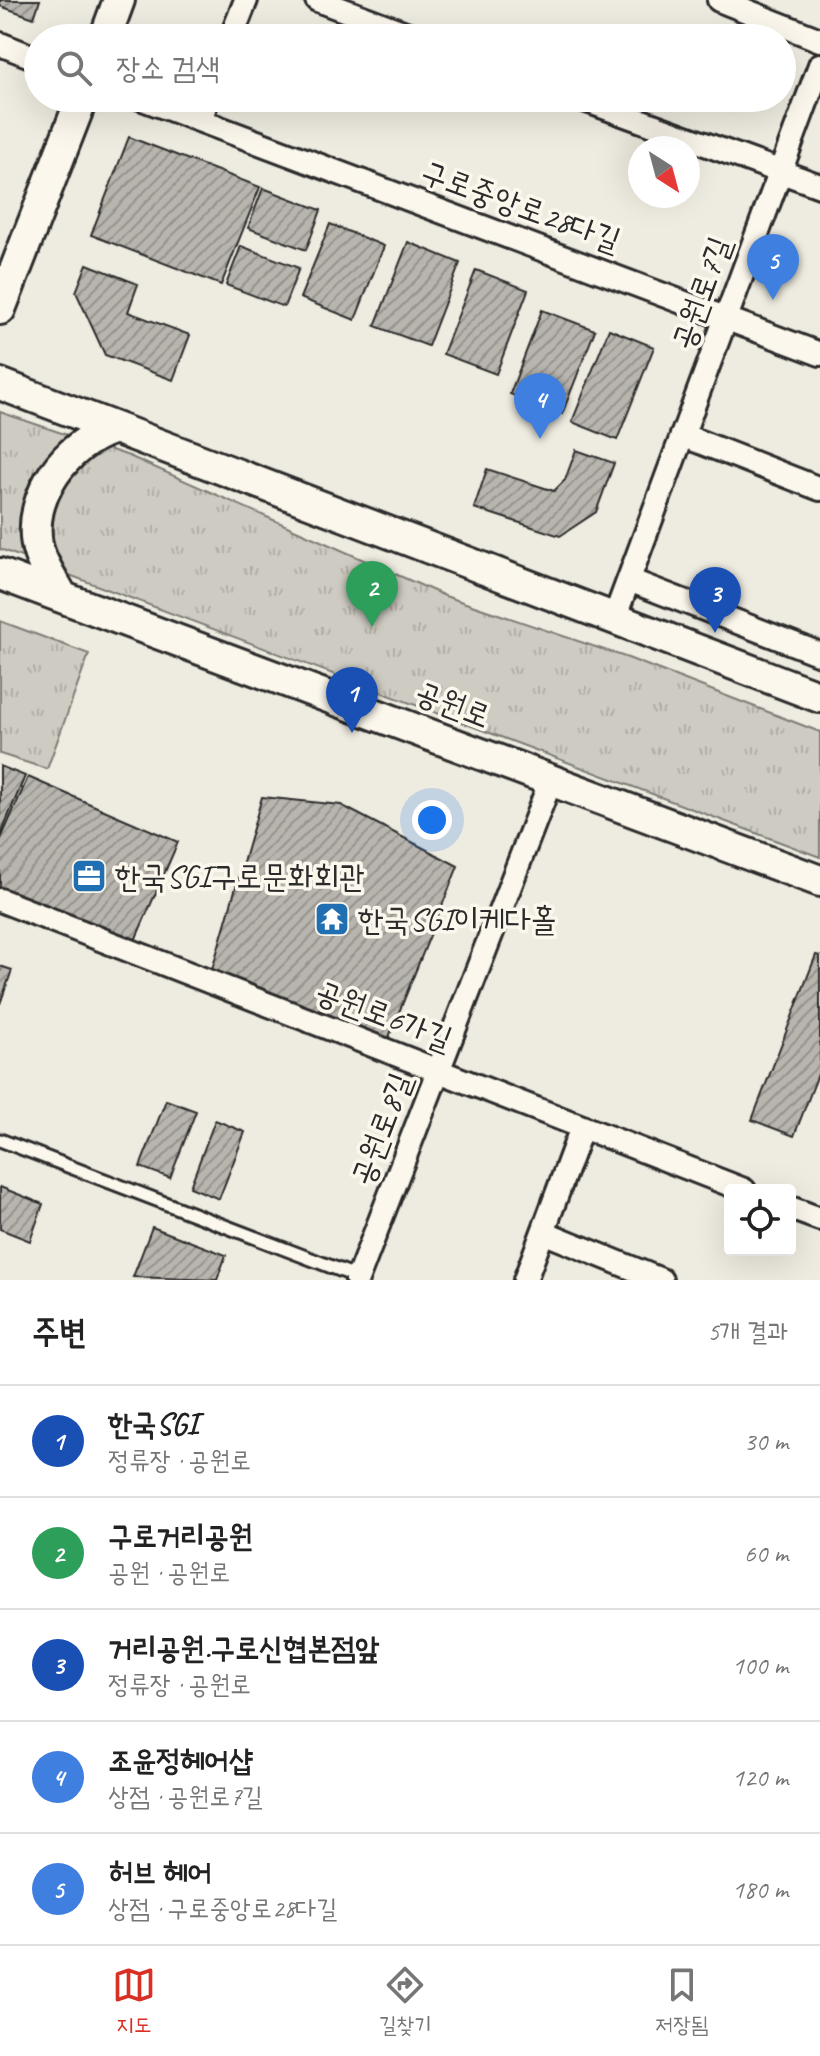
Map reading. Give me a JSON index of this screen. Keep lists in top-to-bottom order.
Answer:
{
  "streets": {
    "main road": ["공원로"],
    "street": [
      "구로중앙로28다길",
      "공원로7길",
      "공원로6가길",
      "공원로8길"
    ]
  },
  "crossings": [
    ["구로중앙로28다길", "공원로7길"],
    ["공원로", "공원로8길"],
    ["공원로6가길", "공원로8길"]
  ],
  "places": {
    "office": ["한국SGI구로문화회관"],
    "temple": ["한국SGI이케다홀"]
  },
  "north": "bottom right",
  "page": {
    "search": "장소 검색",
    "pins": [
      "5",
      "4",
      "2",
      "3",
      "1"
    ],
    "heading": ["주변", "5개 결과"],
    "list": [
      {
        "mark": "1",
        "name": "한국SGI",
        "note": "정류장 · 공원로",
        "value": "30 m"
      },
      {
        "mark": "2",
        "name": "구로거리공원",
        "note": "공원 · 공원로",
        "value": "60 m"
      },
      {
        "mark": "3",
        "name": "거리공원.구로신협본점앞",
        "note": "정류장 · 공원로",
        "value": "100 m"
      },
      {
        "mark": "4",
        "name": "조윤정헤어샵",
        "note": "상점 · 공원로7길",
        "value": "120 m"
      },
      {
        "mark": "5",
        "name": "허브 헤어",
        "note": "상점 · 구로중앙로28다길",
        "value": "180 m"
      }
    ],
    "nav": ["지도", "길찾기", "저장됨"]
  }
}
